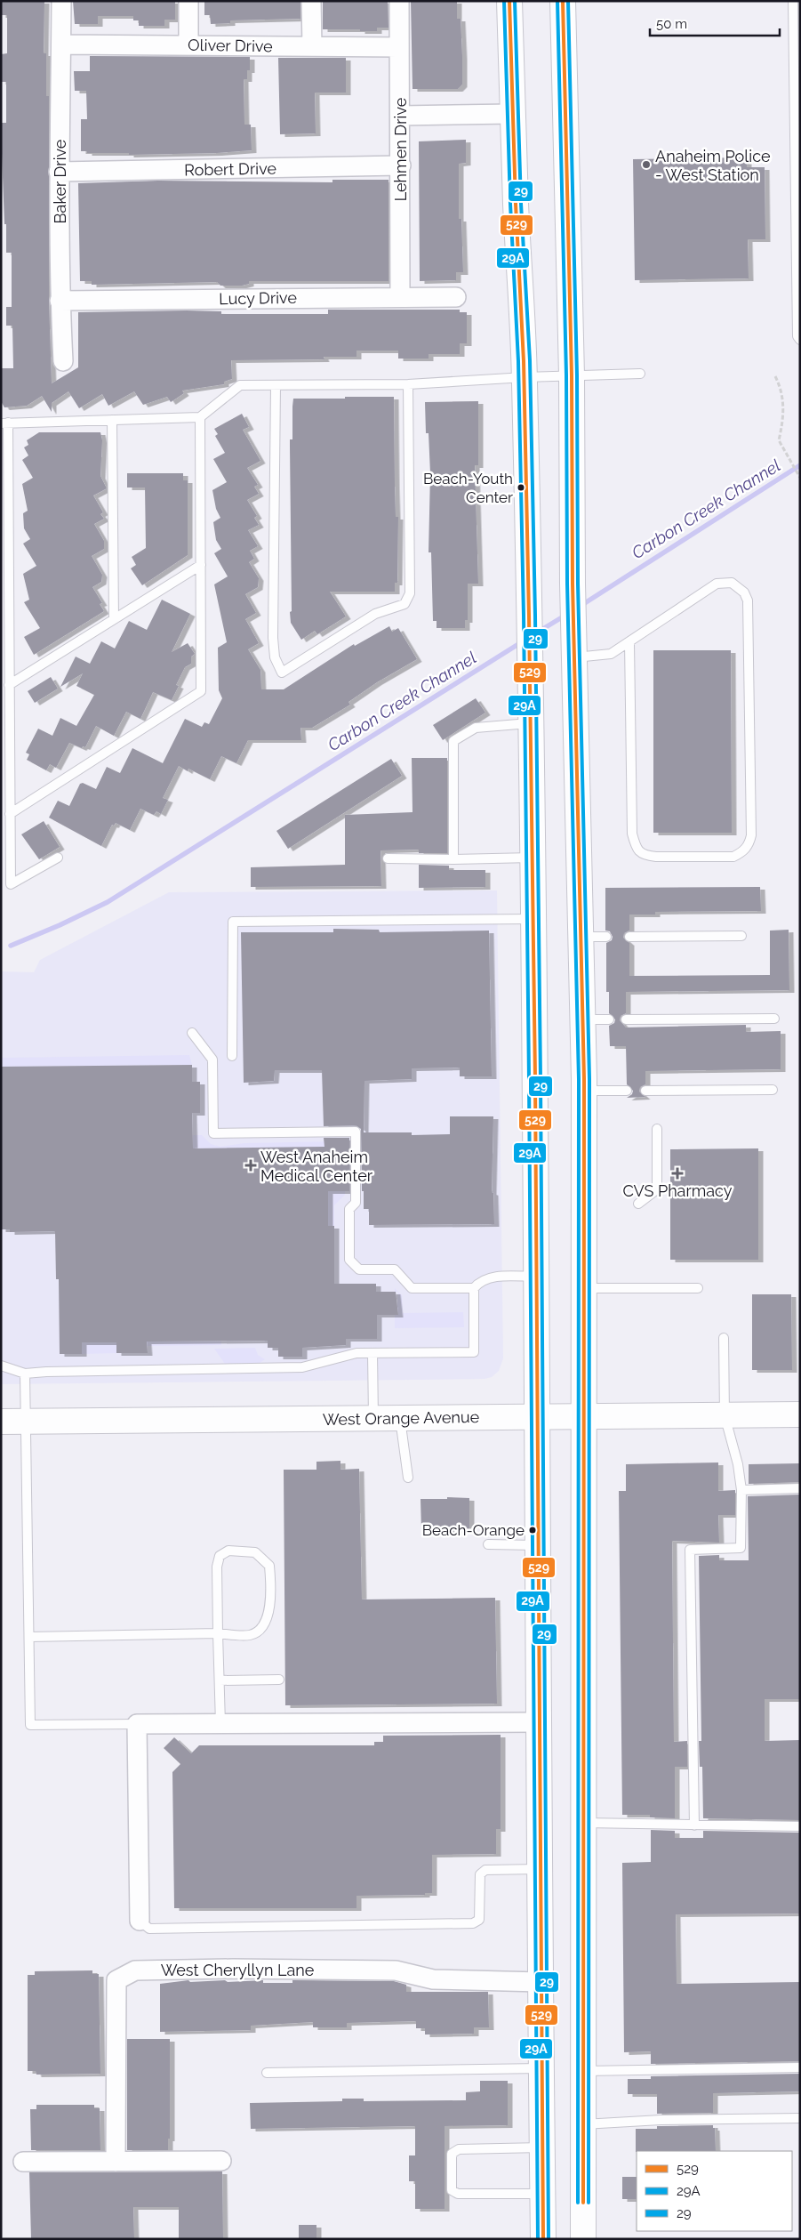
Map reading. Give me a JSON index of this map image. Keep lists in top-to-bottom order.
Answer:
{
  "streets": {
    "main road": ["West Orange Avenue"],
    "street": [
      "Oliver Drive",
      "Lehmen Drive",
      "Robert Drive",
      "Baker Drive",
      "Lucy Drive",
      "West Cheryllyn Lane"
    ]
  },
  "crossings": [
    ["Oliver Drive", "Lehmen Drive"],
    ["Oliver Drive", "Baker Drive"],
    ["Lehmen Drive", "Robert Drive"],
    ["Lehmen Drive", "Lucy Drive"],
    ["Robert Drive", "Baker Drive"],
    ["Baker Drive", "Lucy Drive"]
  ],
  "water": ["Carbon Creek Channel"],
  "places": {
    "other": ["Anaheim Police - West Station", "Beach-Youth Center", "Beach-Orange"],
    "health": ["West Anaheim Medical Center", "CVS Pharmacy"]
  },
  "lines": ["transit line 529", "transit line 29A", "transit line 29"],
  "legend": ["529", "29A", "29"],
  "scale_bar": "50 m"
}
